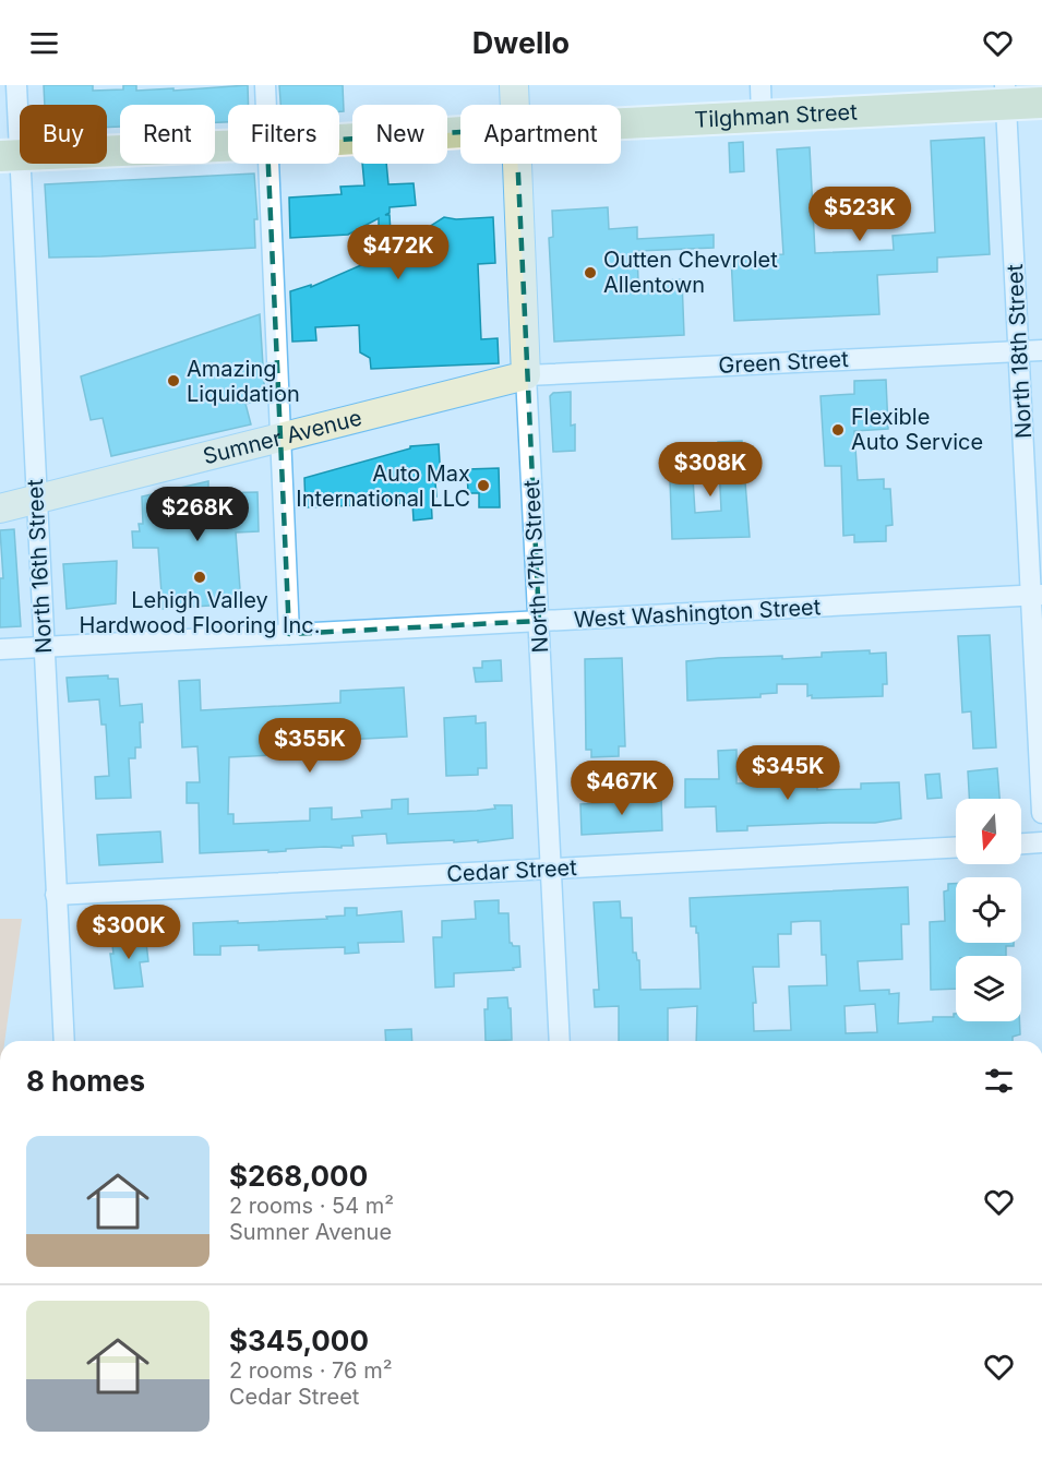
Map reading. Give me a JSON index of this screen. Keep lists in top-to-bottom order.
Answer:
{
  "streets": {
    "main road": ["Tilghman Street"],
    "street": [
      "North 18th Street",
      "Green Street",
      "Sumner Avenue",
      "North 16th Street",
      "North 17th Street",
      "West Washington Street",
      "Cedar Street"
    ]
  },
  "crossings": [
    ["Tilghman Street", "North 18th Street"],
    ["Tilghman Street", "North 16th Street"],
    ["North 18th Street", "Green Street"],
    ["North 18th Street", "West Washington Street"],
    ["Green Street", "Sumner Avenue"],
    ["Green Street", "North 17th Street"],
    ["Sumner Avenue", "North 16th Street"],
    ["Sumner Avenue", "North 17th Street"],
    ["North 16th Street", "West Washington Street"],
    ["North 16th Street", "Cedar Street"],
    ["North 17th Street", "West Washington Street"],
    ["North 17th Street", "Cedar Street"]
  ],
  "places": [
    "Outten Chevrolet Allentown",
    "Amazing Liquidation",
    "Flexible Auto Service",
    "Auto Max International LLC",
    "Lehigh Valley Hardwood Flooring Inc."
  ],
  "north": "bottom",
  "page": {
    "header": "Dwello",
    "chip": [
      "Buy",
      "Rent",
      "Filters",
      "New",
      "Apartment"
    ],
    "price": [
      "$523K",
      "$472K",
      "$308K",
      "$268K",
      "$355K",
      "$345K",
      "$467K",
      "$300K"
    ],
    "heading": "8 homes",
    "list": [
      {
        "name": "$268,000",
        "note": "2 rooms · 54 m² · Sumner Avenue"
      },
      {
        "name": "$345,000",
        "note": "2 rooms · 76 m² · Cedar Street"
      }
    ]
  }
}
